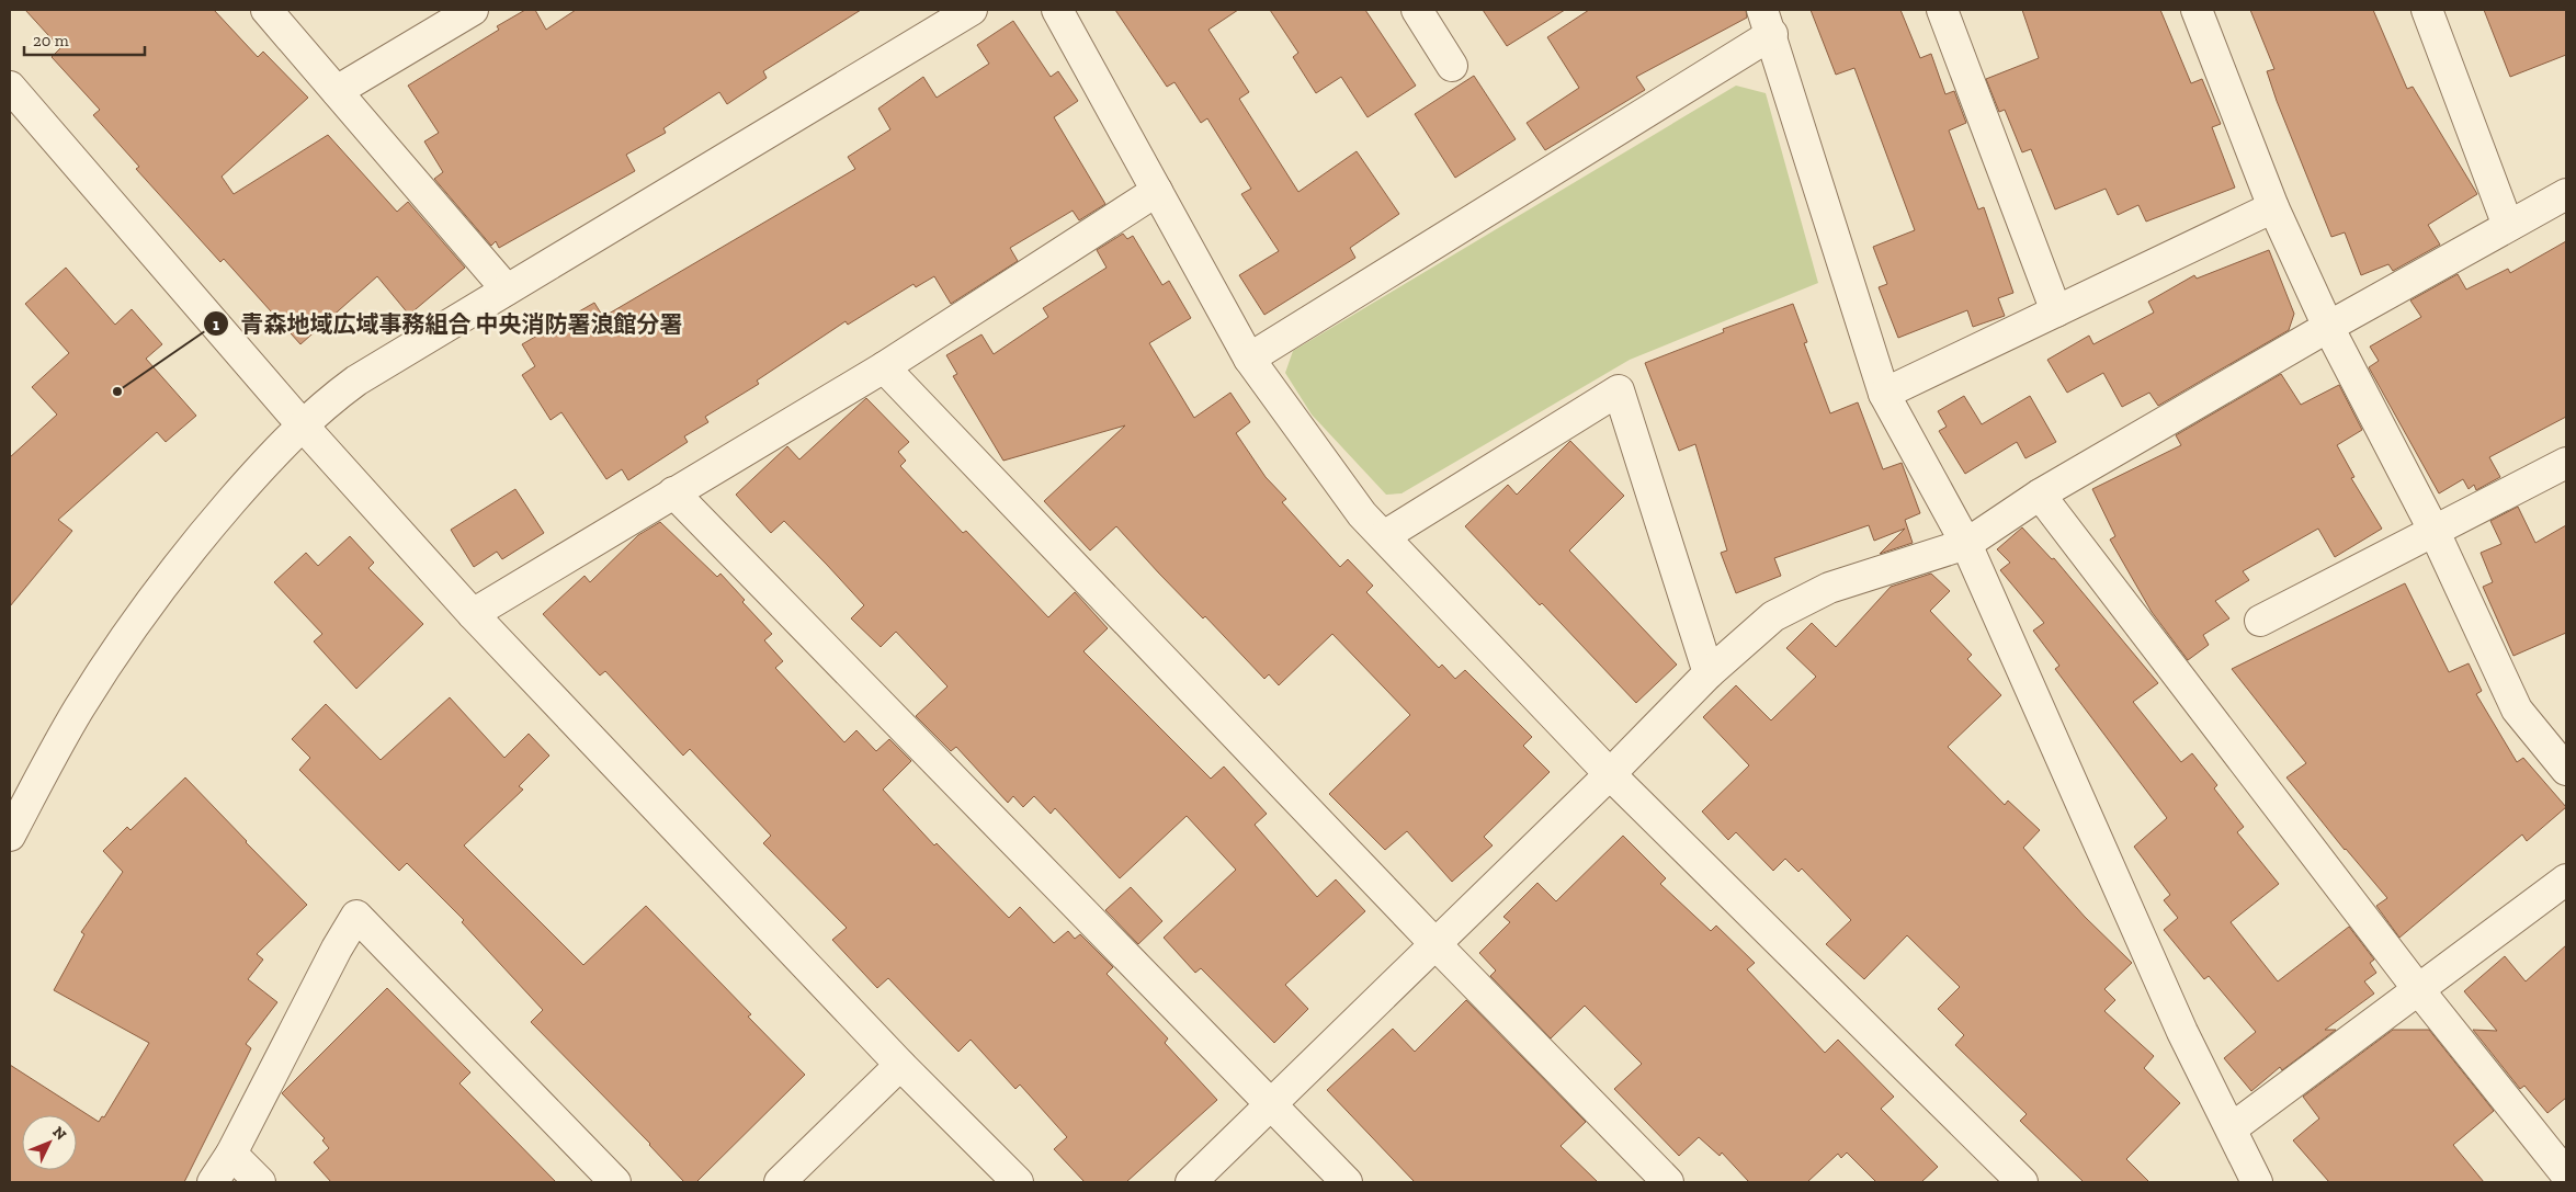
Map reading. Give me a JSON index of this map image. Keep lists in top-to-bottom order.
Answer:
{
  "places": ["青森地域広域事務組合 中央消防署浪館分署"],
  "scale_bar": "20 m",
  "north": "top right"
}
